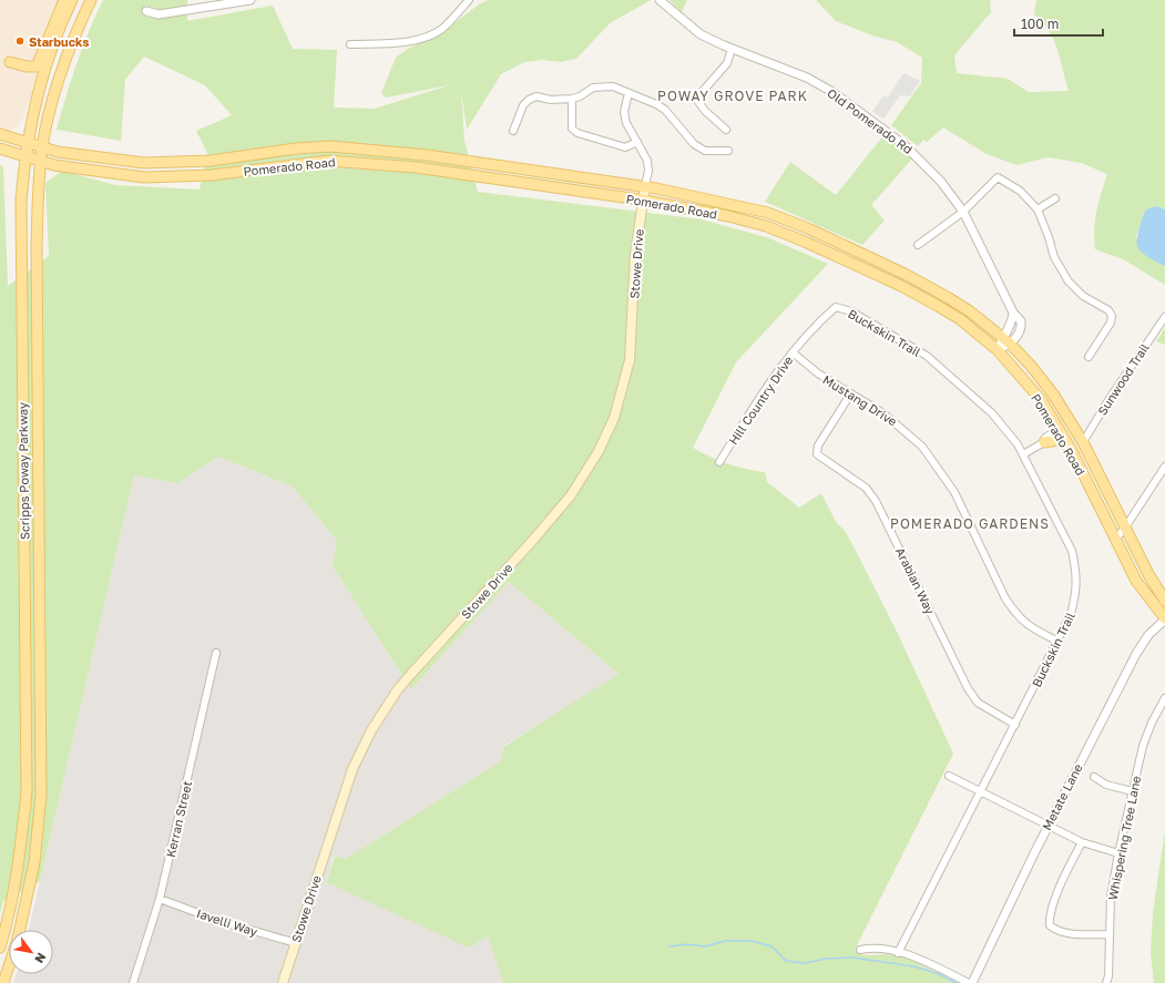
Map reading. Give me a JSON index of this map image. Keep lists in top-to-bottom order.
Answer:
{
  "streets": {
    "main road": ["Pomerado Road", "Stowe Drive", "Scripps Poway Parkway"],
    "street": [
      "Old Pomerado Rd",
      "Buckskin Trail",
      "Sunwood Trail",
      "Hill Country Drive",
      "Mustang Drive",
      "Arabian Way",
      "Metate Lane",
      "Kerran Street",
      "Whispering Tree Lane",
      "Iavelli Way"
    ]
  },
  "crossings": [
    ["Old Pomerado Rd", "Pomerado Road"],
    ["Pomerado Road", "Stowe Drive"],
    ["Pomerado Road", "Sunwood Trail"],
    ["Pomerado Road", "Scripps Poway Parkway"],
    ["Pomerado Road", "Metate Lane"],
    ["Stowe Drive", "Iavelli Way"],
    ["Buckskin Trail", "Hill Country Drive"],
    ["Buckskin Trail", "Mustang Drive"],
    ["Buckskin Trail", "Arabian Way"],
    ["Hill Country Drive", "Mustang Drive"],
    ["Mustang Drive", "Arabian Way"],
    ["Kerran Street", "Iavelli Way"]
  ],
  "districts": ["POWAY GROVE PARK", "POMERADO GARDENS"],
  "places": ["Starbucks"],
  "scale_bar": "100 m",
  "north": "bottom right"
}
